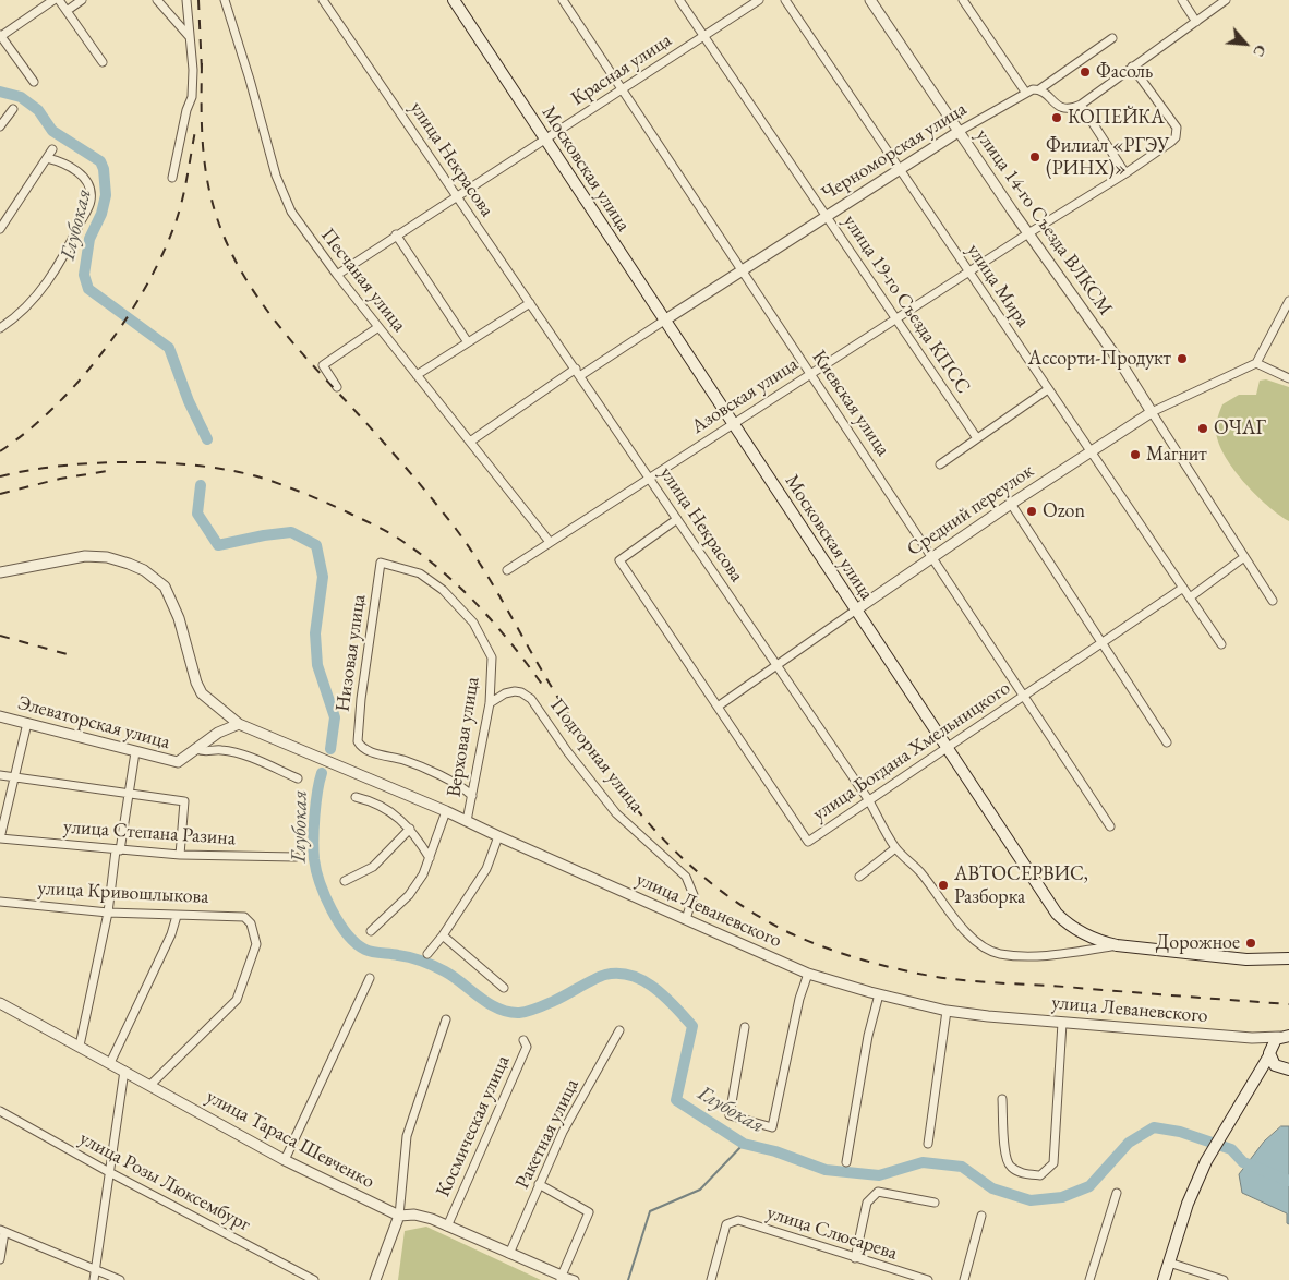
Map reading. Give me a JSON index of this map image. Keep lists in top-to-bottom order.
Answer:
{
  "streets": {
    "main road": ["Московская улица"],
    "street": [
      "Красная улица",
      "Черноморская улица",
      "улица Некрасова",
      "улица 14-го Съезда ВЛКСМ",
      "Песчаная улица",
      "улица Мира",
      "улица 19-го Съезда КПСС",
      "Азовская улица",
      "Киевская улица",
      "Средний переулок",
      "Низовая улица",
      "Элеваторская улица",
      "Верховая улица",
      "улица Богдана Хмельницкого",
      "Подгорная улица",
      "улица Степана Разина",
      "улица Кривошлыкова",
      "улица Леваневского",
      "Космическая улица",
      "Ракетная улица",
      "улица Тараса Шевченко",
      "улица Розы Люксембург",
      "улица Слюсарева"
    ]
  },
  "crossings": [
    ["Красная улица", "улица Некрасова"],
    ["Красная улица", "Московская улица"],
    ["Красная улица", "Песчаная улица"],
    ["Красная улица", "улица 19-го Съезда КПСС"],
    ["Красная улица", "Киевская улица"],
    ["Черноморская улица", "улица Некрасова"],
    ["Черноморская улица", "Московская улица"],
    ["Черноморская улица", "улица 14-го Съезда ВЛКСМ"],
    ["Черноморская улица", "Песчаная улица"],
    ["Черноморская улица", "улица Мира"],
    ["Черноморская улица", "улица 19-го Съезда КПСС"],
    ["Черноморская улица", "Киевская улица"],
    ["улица Некрасова", "Московская улица"],
    ["улица Некрасова", "Азовская улица"],
    ["улица Некрасова", "Средний переулок"],
    ["улица Некрасова", "улица Богдана Хмельницкого"],
    ["Московская улица", "Азовская улица"],
    ["Московская улица", "Средний переулок"],
    ["Московская улица", "улица Богдана Хмельницкого"],
    ["улица 14-го Съезда ВЛКСМ", "Азовская улица"],
    ["улица 14-го Съезда ВЛКСМ", "Средний переулок"],
    ["Песчаная улица", "Азовская улица"],
    ["улица Мира", "Азовская улица"],
    ["улица Мира", "Средний переулок"],
    ["улица Мира", "улица Богдана Хмельницкого"],
    ["улица 19-го Съезда КПСС", "Азовская улица"],
    ["Азовская улица", "Киевская улица"],
    ["Киевская улица", "Средний переулок"],
    ["Киевская улица", "улица Богдана Хмельницкого"],
    ["Средний переулок", "улица Богдана Хмельницкого"],
    ["Низовая улица", "Верховая улица"],
    ["Верховая улица", "Подгорная улица"],
    ["Верховая улица", "улица Леваневского"],
    ["Подгорная улица", "улица Леваневского"],
    ["улица Кривошлыкова", "улица Тараса Шевченко"],
    ["Космическая улица", "улица Тараса Шевченко"],
    ["Ракетная улица", "улица Тараса Шевченко"]
  ],
  "water": ["Глубокая"],
  "places": [
    "Фасоль",
    "КОПЕЙКА",
    "Филиал «РГЭУ (РИНХ)»",
    "Ассорти-Продукт",
    "ОЧАГ",
    "Магнит",
    "Ozon",
    "АВТОСЕРВИС, Разборка",
    "Дорожное"
  ],
  "north": "bottom right"
}
